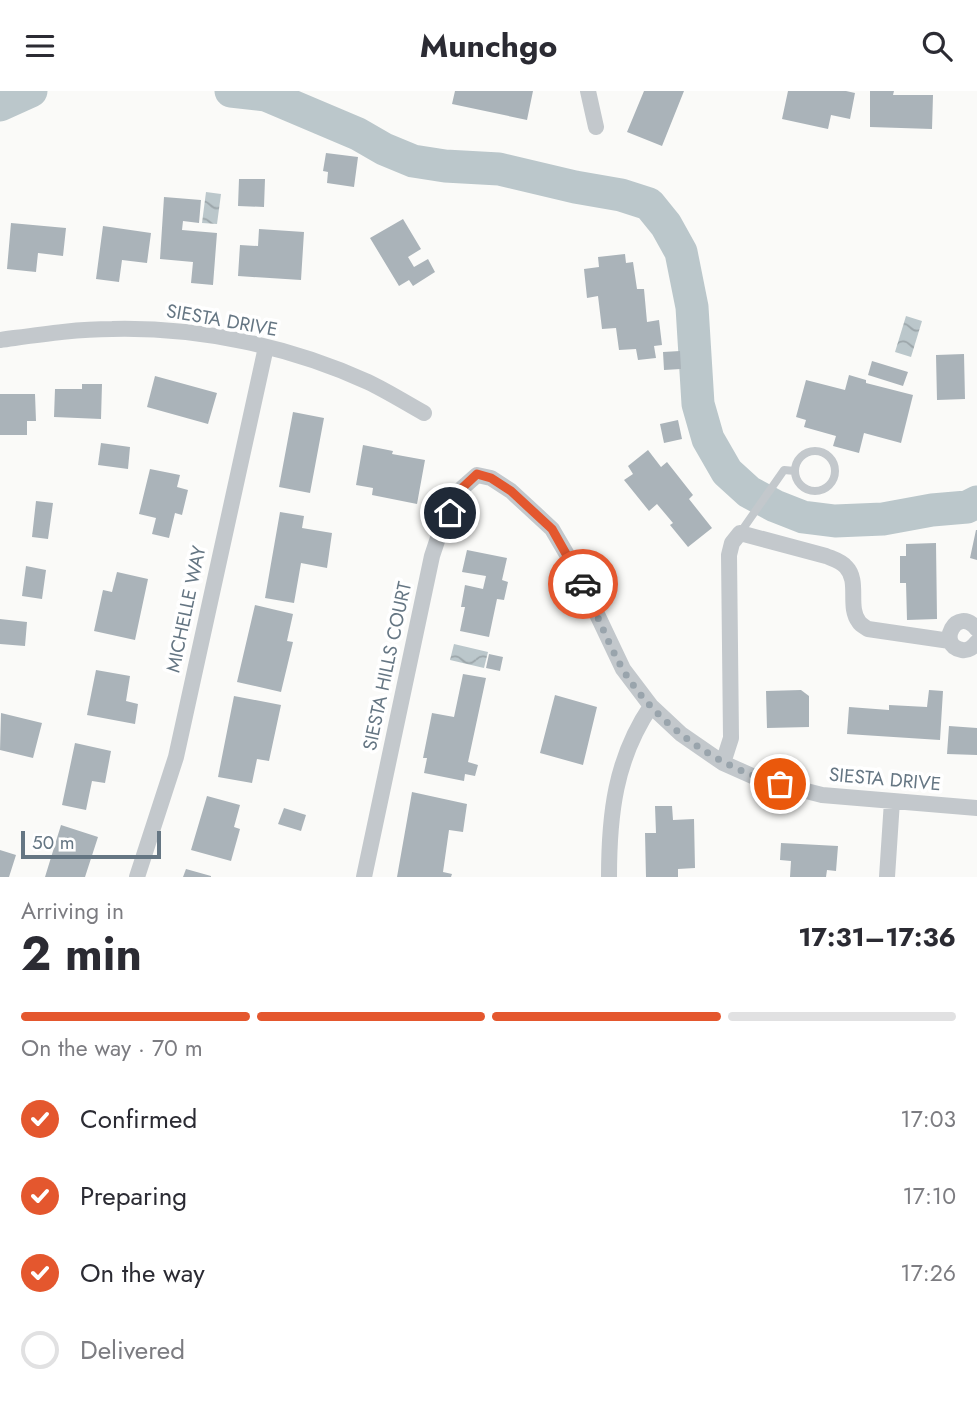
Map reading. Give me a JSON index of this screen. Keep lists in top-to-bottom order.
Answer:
{
  "streets": {
    "street": ["SIESTA DRIVE", "MICHELLE WAY", "SIESTA HILLS COURT"]
  },
  "crossings": [
    ["SIESTA DRIVE", "MICHELLE WAY"],
    ["SIESTA DRIVE", "SIESTA HILLS COURT"]
  ],
  "scale_bar": "50 m",
  "page": {
    "header": "Munchgo",
    "scale": "50 m",
    "heading": ["2 min", "Arriving in", "17:31–17:36"],
    "bar": "On the way · 70 m",
    "list": [
      ["Confirmed", "17:03"],
      ["Preparing", "17:10"],
      ["On the way", "17:26"],
      "Delivered"
    ]
  }
}
